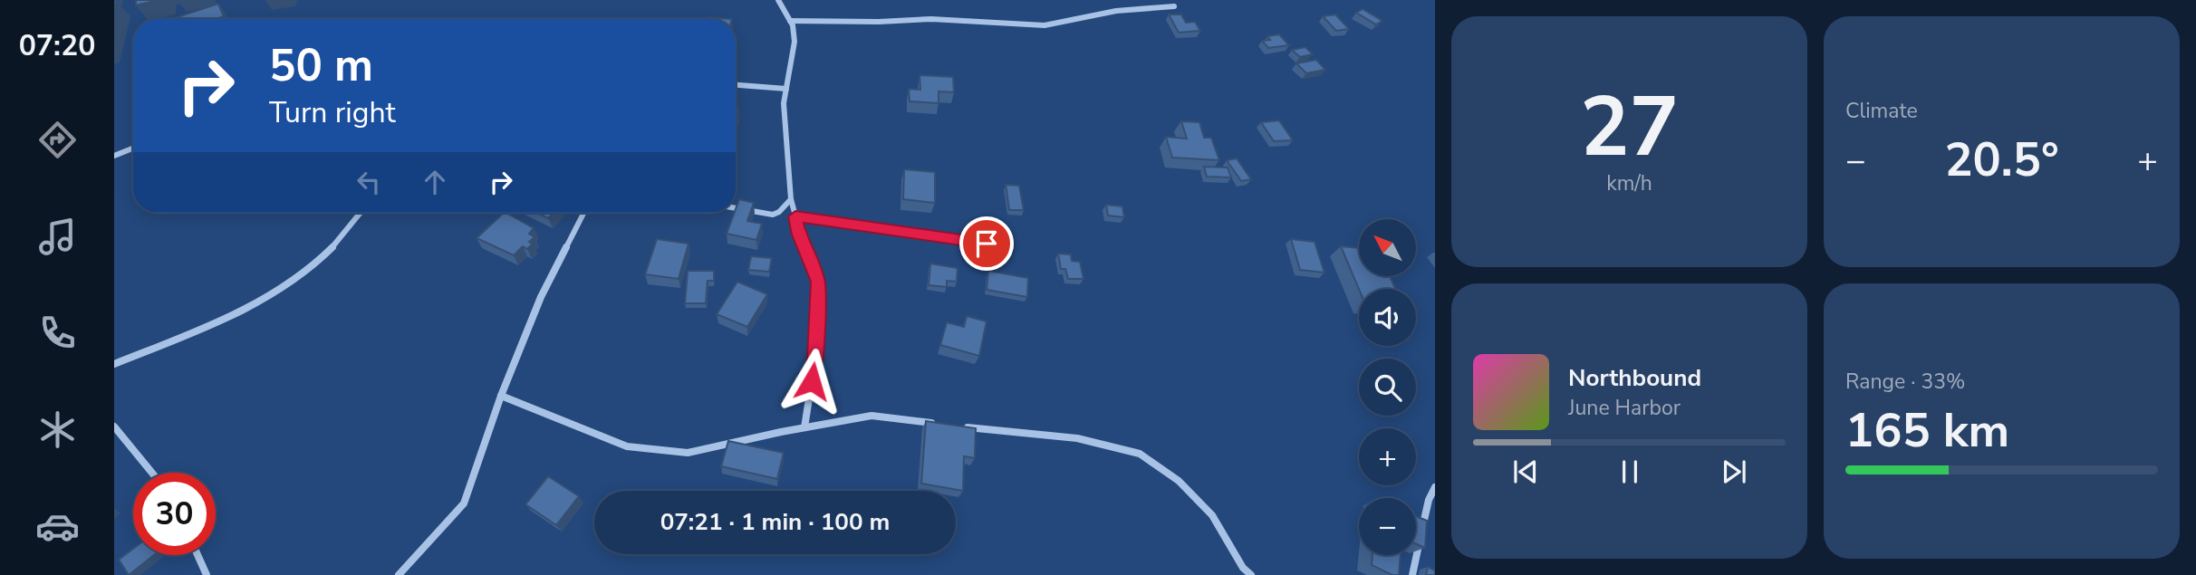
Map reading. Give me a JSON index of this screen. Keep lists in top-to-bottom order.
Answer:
{
  "north": "top left",
  "page": {
    "tabs": "07:20",
    "tile": [
      ["27", "km/h"],
      "Climate",
      ["Range · 33%", "165 km"]
    ],
    "turn": ["50 m", "Turn right"],
    "heat": ["−", "20.5°", "+"],
    "map_buttons": ["+", "−"],
    "song": ["Northbound", "June Harbor"],
    "limit": "30",
    "trip": "07:21 · 1 min · 100 m"
  }
}
